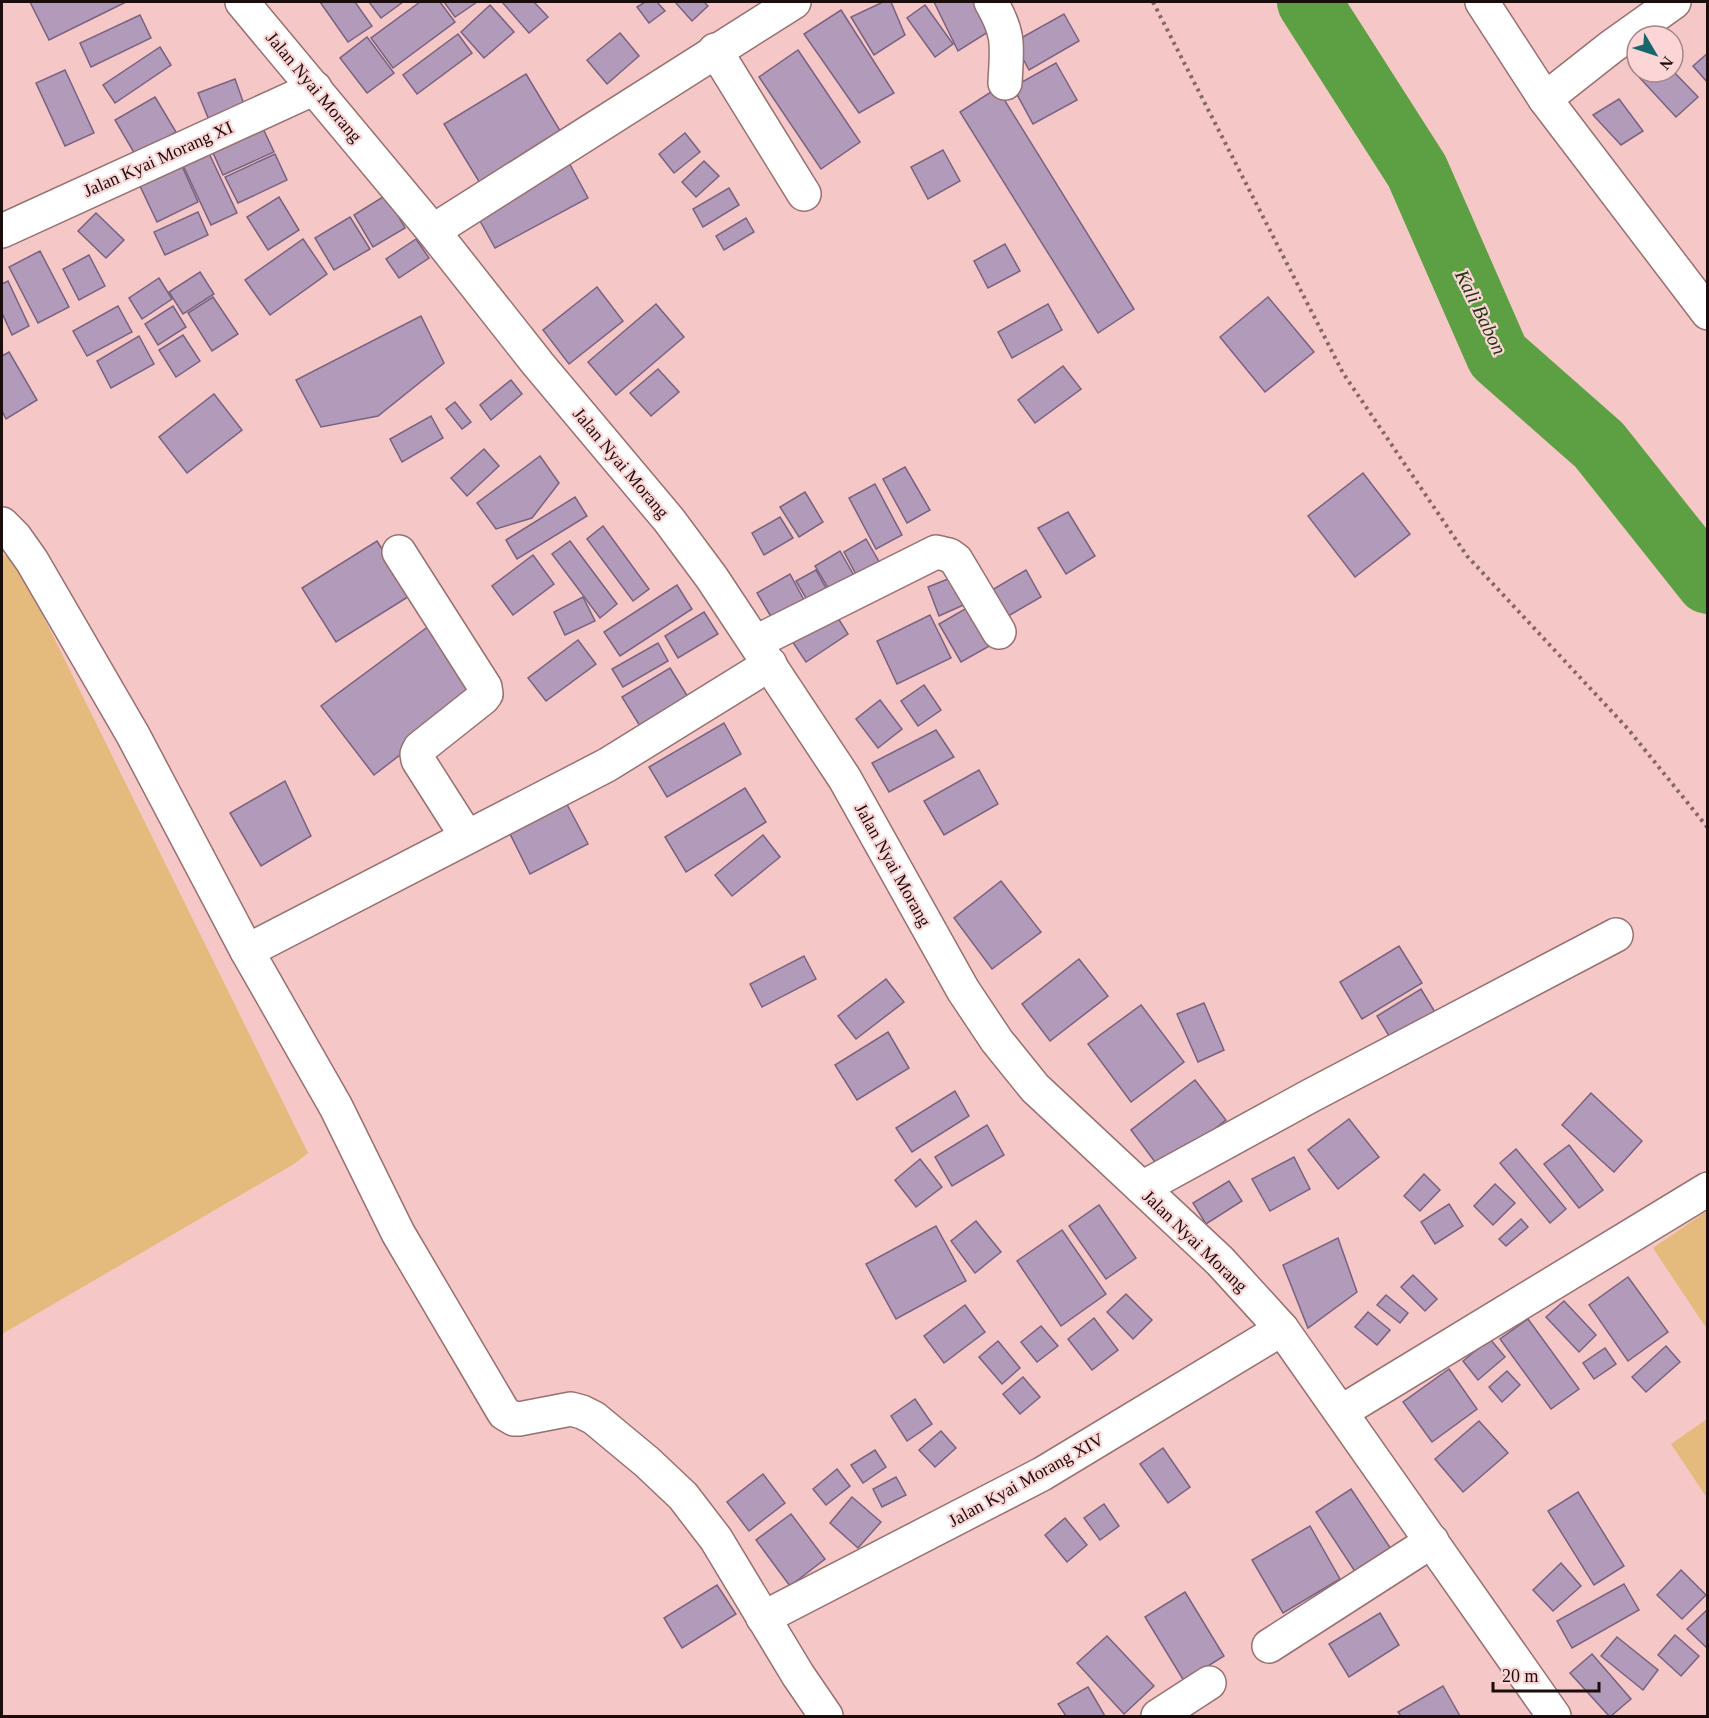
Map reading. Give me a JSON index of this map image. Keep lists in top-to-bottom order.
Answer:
{
  "streets": {
    "street": ["Jalan Nyai Morang", "Jalan Kyai Morang XI", "Jalan Kyai Morang XIV"]
  },
  "crossings": [
    ["Jalan Nyai Morang", "Jalan Kyai Morang XI"],
    ["Jalan Nyai Morang", "Jalan Kyai Morang XIV"]
  ],
  "water": ["Kali Babon"],
  "scale_bar": "20 m",
  "north": "bottom right"
}
